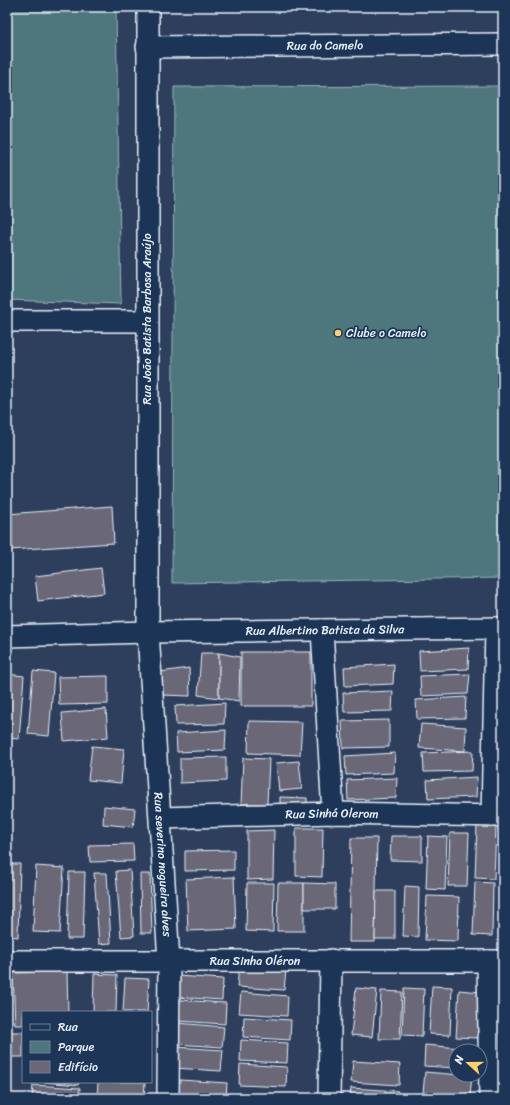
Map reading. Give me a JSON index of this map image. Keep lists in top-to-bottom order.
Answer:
{
  "streets": {
    "street": [
      "Rua do Camelo",
      "Rua João Batista Barbosa Araújo",
      "Rua Albertino Batista da Silva",
      "Rua Sinhá Olerom",
      "Rua severino nogueira alves",
      "Rua Sinha Oléron"
    ]
  },
  "crossings": [
    ["Rua do Camelo", "Rua João Batista Barbosa Araújo"],
    ["Rua João Batista Barbosa Araújo", "Rua Albertino Batista da Silva"],
    ["Rua João Batista Barbosa Araújo", "Rua severino nogueira alves"],
    ["Rua Albertino Batista da Silva", "Rua severino nogueira alves"],
    ["Rua Sinhá Olerom", "Rua severino nogueira alves"],
    ["Rua severino nogueira alves", "Rua Sinha Oléron"]
  ],
  "places": ["Clube o Camelo"],
  "legend": ["Rua", "Parque", "Edifício"],
  "north": "left"
}
